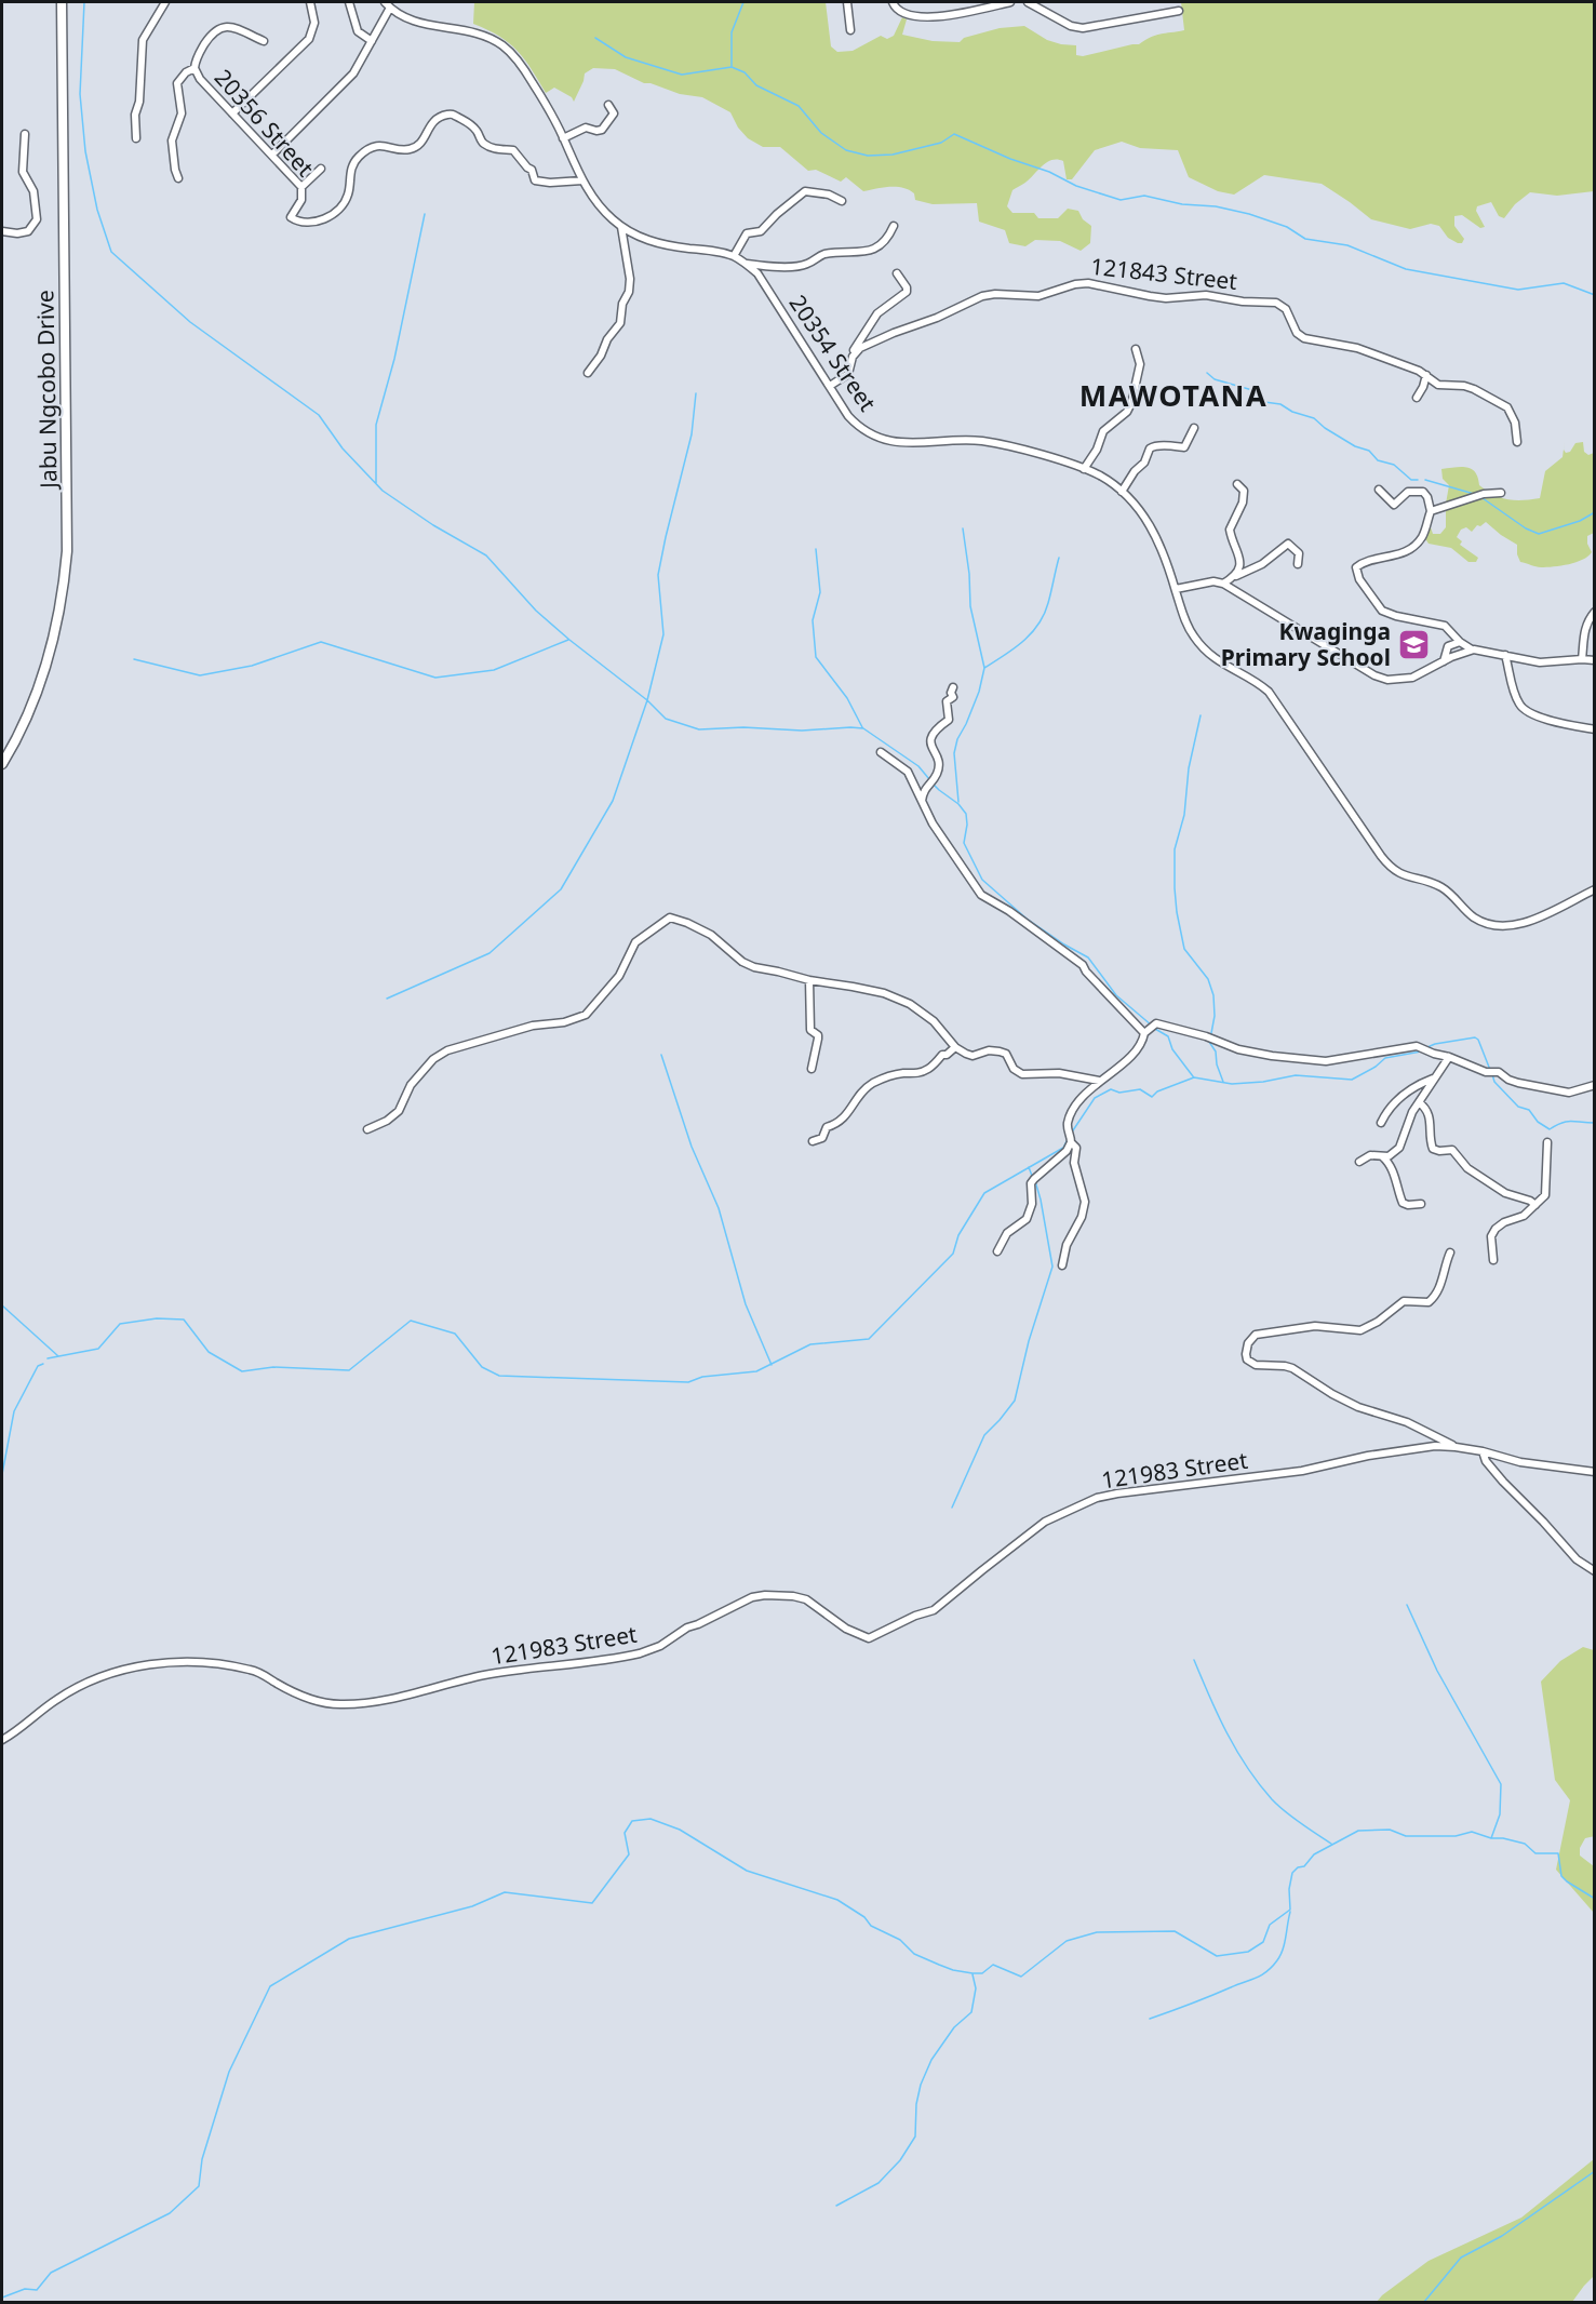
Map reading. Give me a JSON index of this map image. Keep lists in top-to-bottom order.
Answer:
{
  "streets": {
    "main road": ["Jabu Ngcobo Drive"],
    "street": [
      "20356 Street",
      "121843 Street",
      "20354 Street",
      "121983 Street"
    ]
  },
  "crossings": [
    ["20356 Street", "20354 Street"],
    ["121843 Street", "20354 Street"]
  ],
  "districts": ["MAWOTANA"],
  "places": {
    "school or university": ["Kwaginga Primary School"]
  }
}
